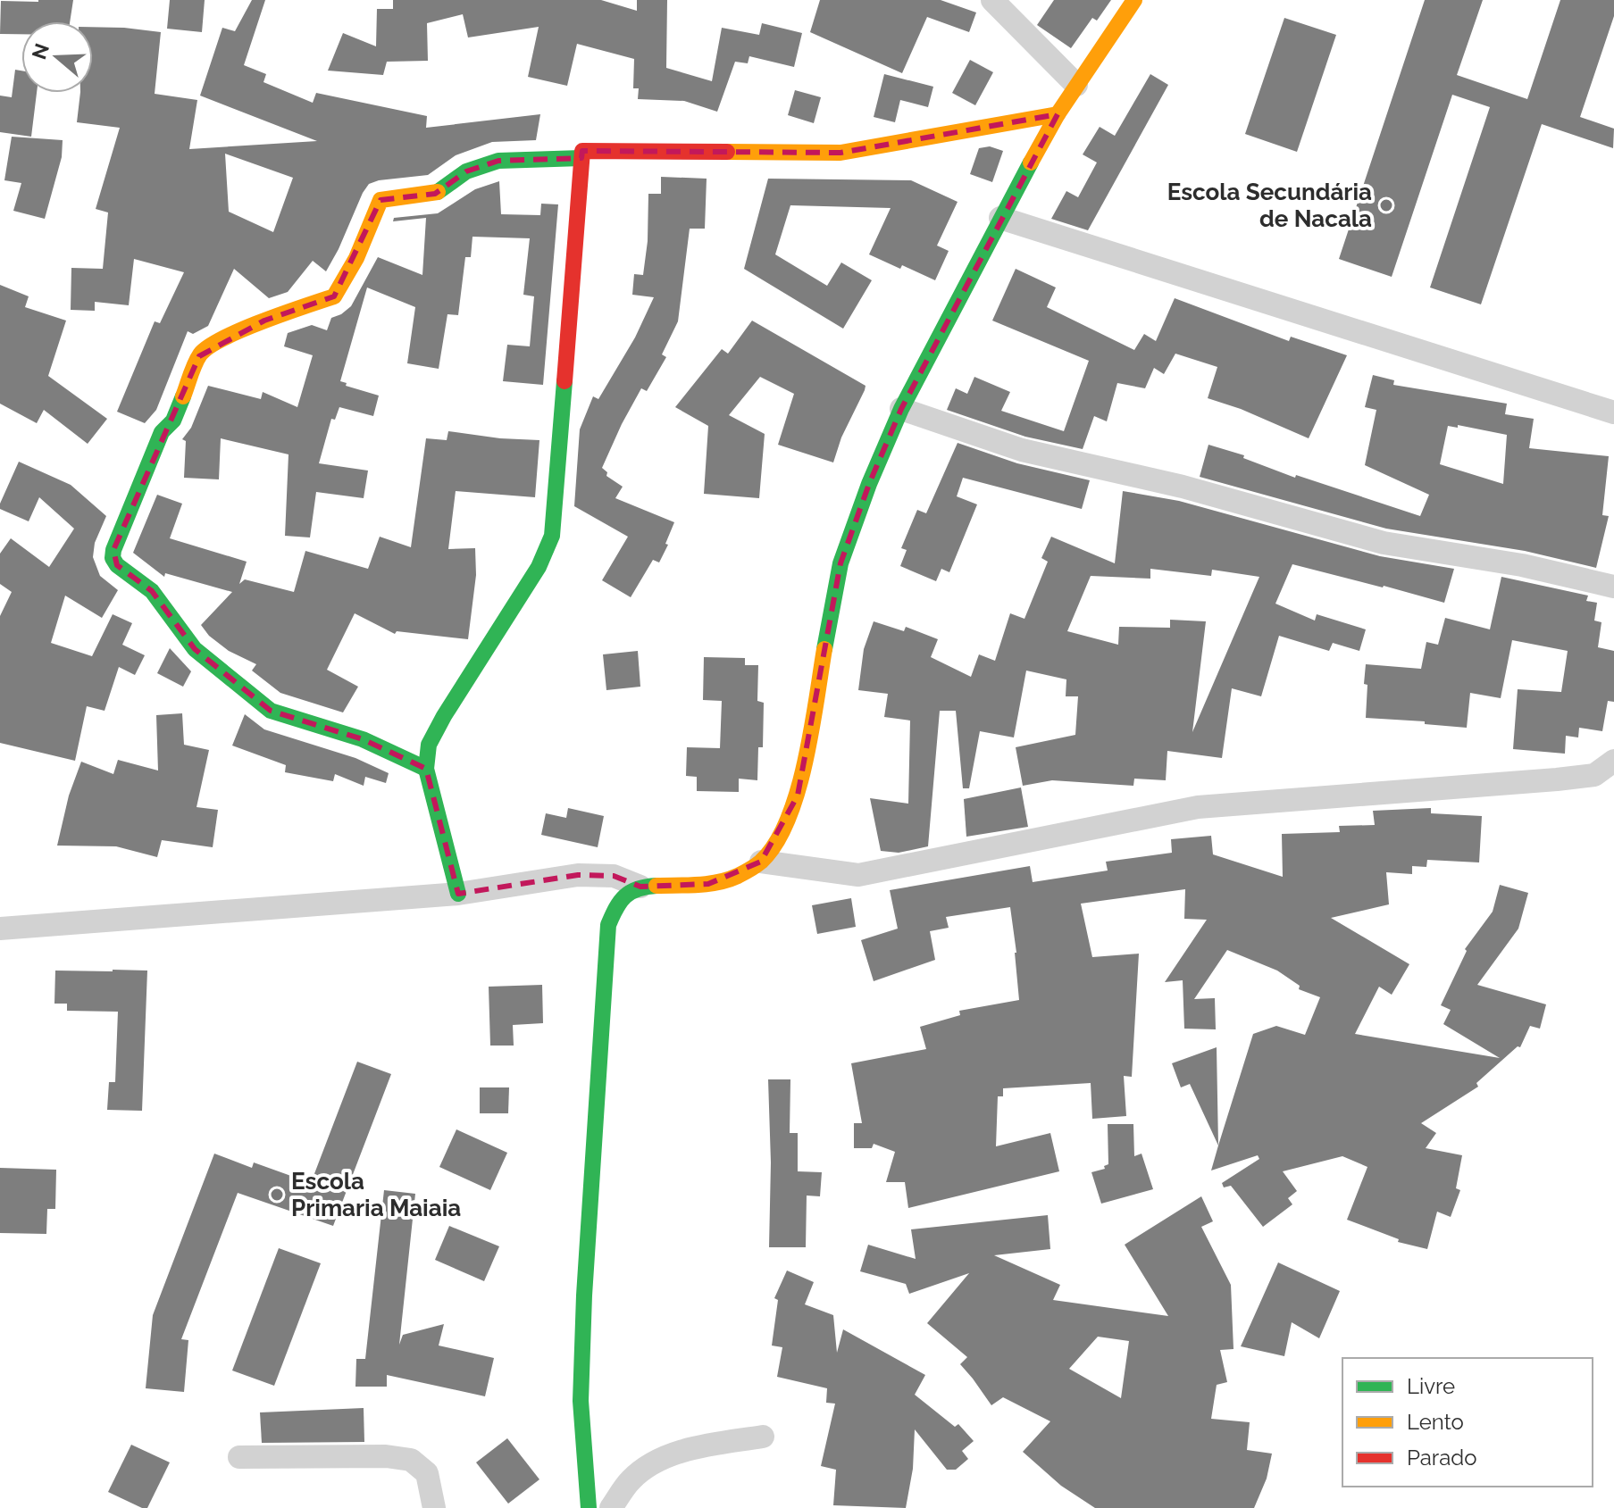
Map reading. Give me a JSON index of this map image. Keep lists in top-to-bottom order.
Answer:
{
  "places": ["Escola Secundária de Nacala", "Escola Primaria Maiaia"],
  "legend": ["Livre", "Lento", "Parado"],
  "north": "left"
}
